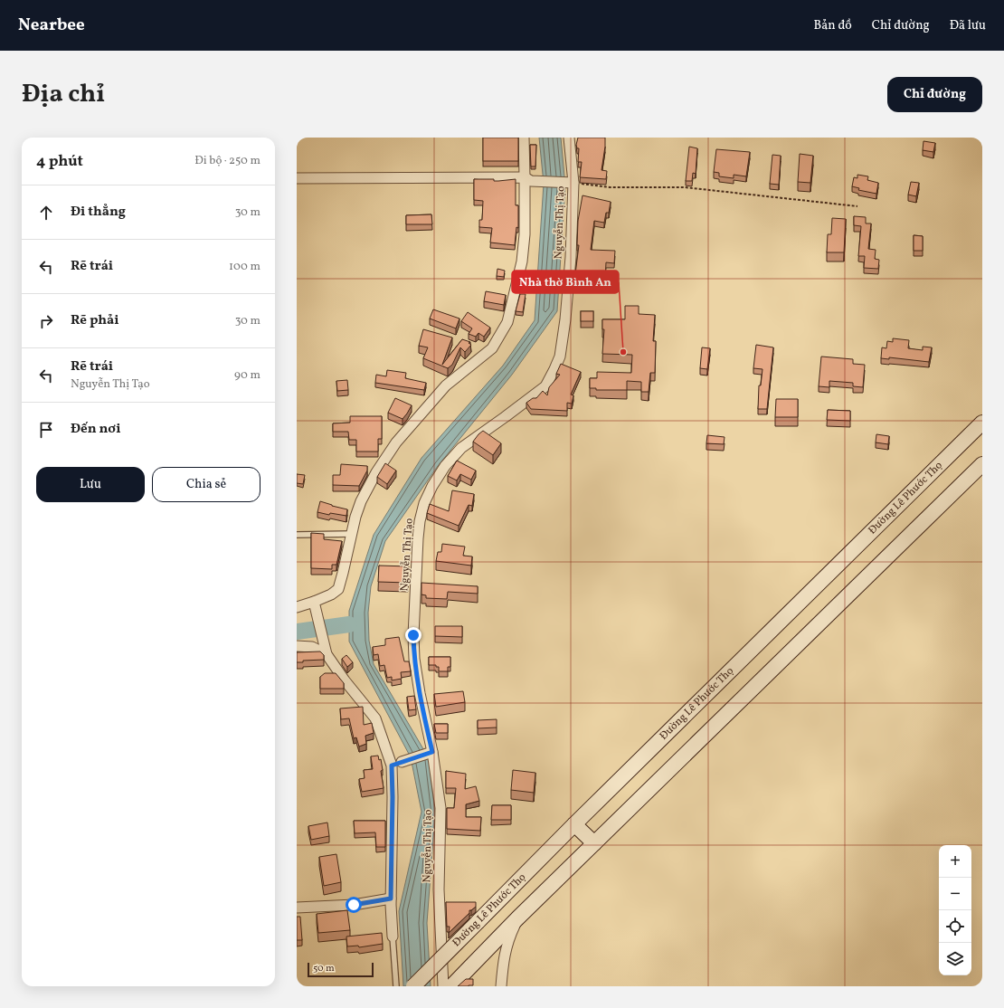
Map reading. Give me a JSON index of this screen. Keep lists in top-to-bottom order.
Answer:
{
  "streets": {
    "street": ["Nguyễn Thị Tạo", "Đường Lê Phước Thọ"]
  },
  "places": ["Nhà thờ Bình An"],
  "scale_bar": "50 m",
  "page": {
    "header": "Nearbee",
    "nav": ["Bản đồ", "Chỉ đường", "Đã lưu"],
    "title": "Địa chỉ",
    "buttons": [
      "Chỉ đường",
      ["Lưu", "Chia sẻ"]
    ],
    "heading": ["4 phút", "Đi bộ · 250 m"],
    "list": [
      ["Đi thẳng", "30 m"],
      ["Rẽ trái", "100 m"],
      ["Rẽ phải", "30 m"],
      ["Rẽ trái", "Nguyễn Thị Tạo", "90 m"],
      "Đến nơi"
    ],
    "map_buttons": ["+", "−"],
    "scale": "50 m"
  }
}
